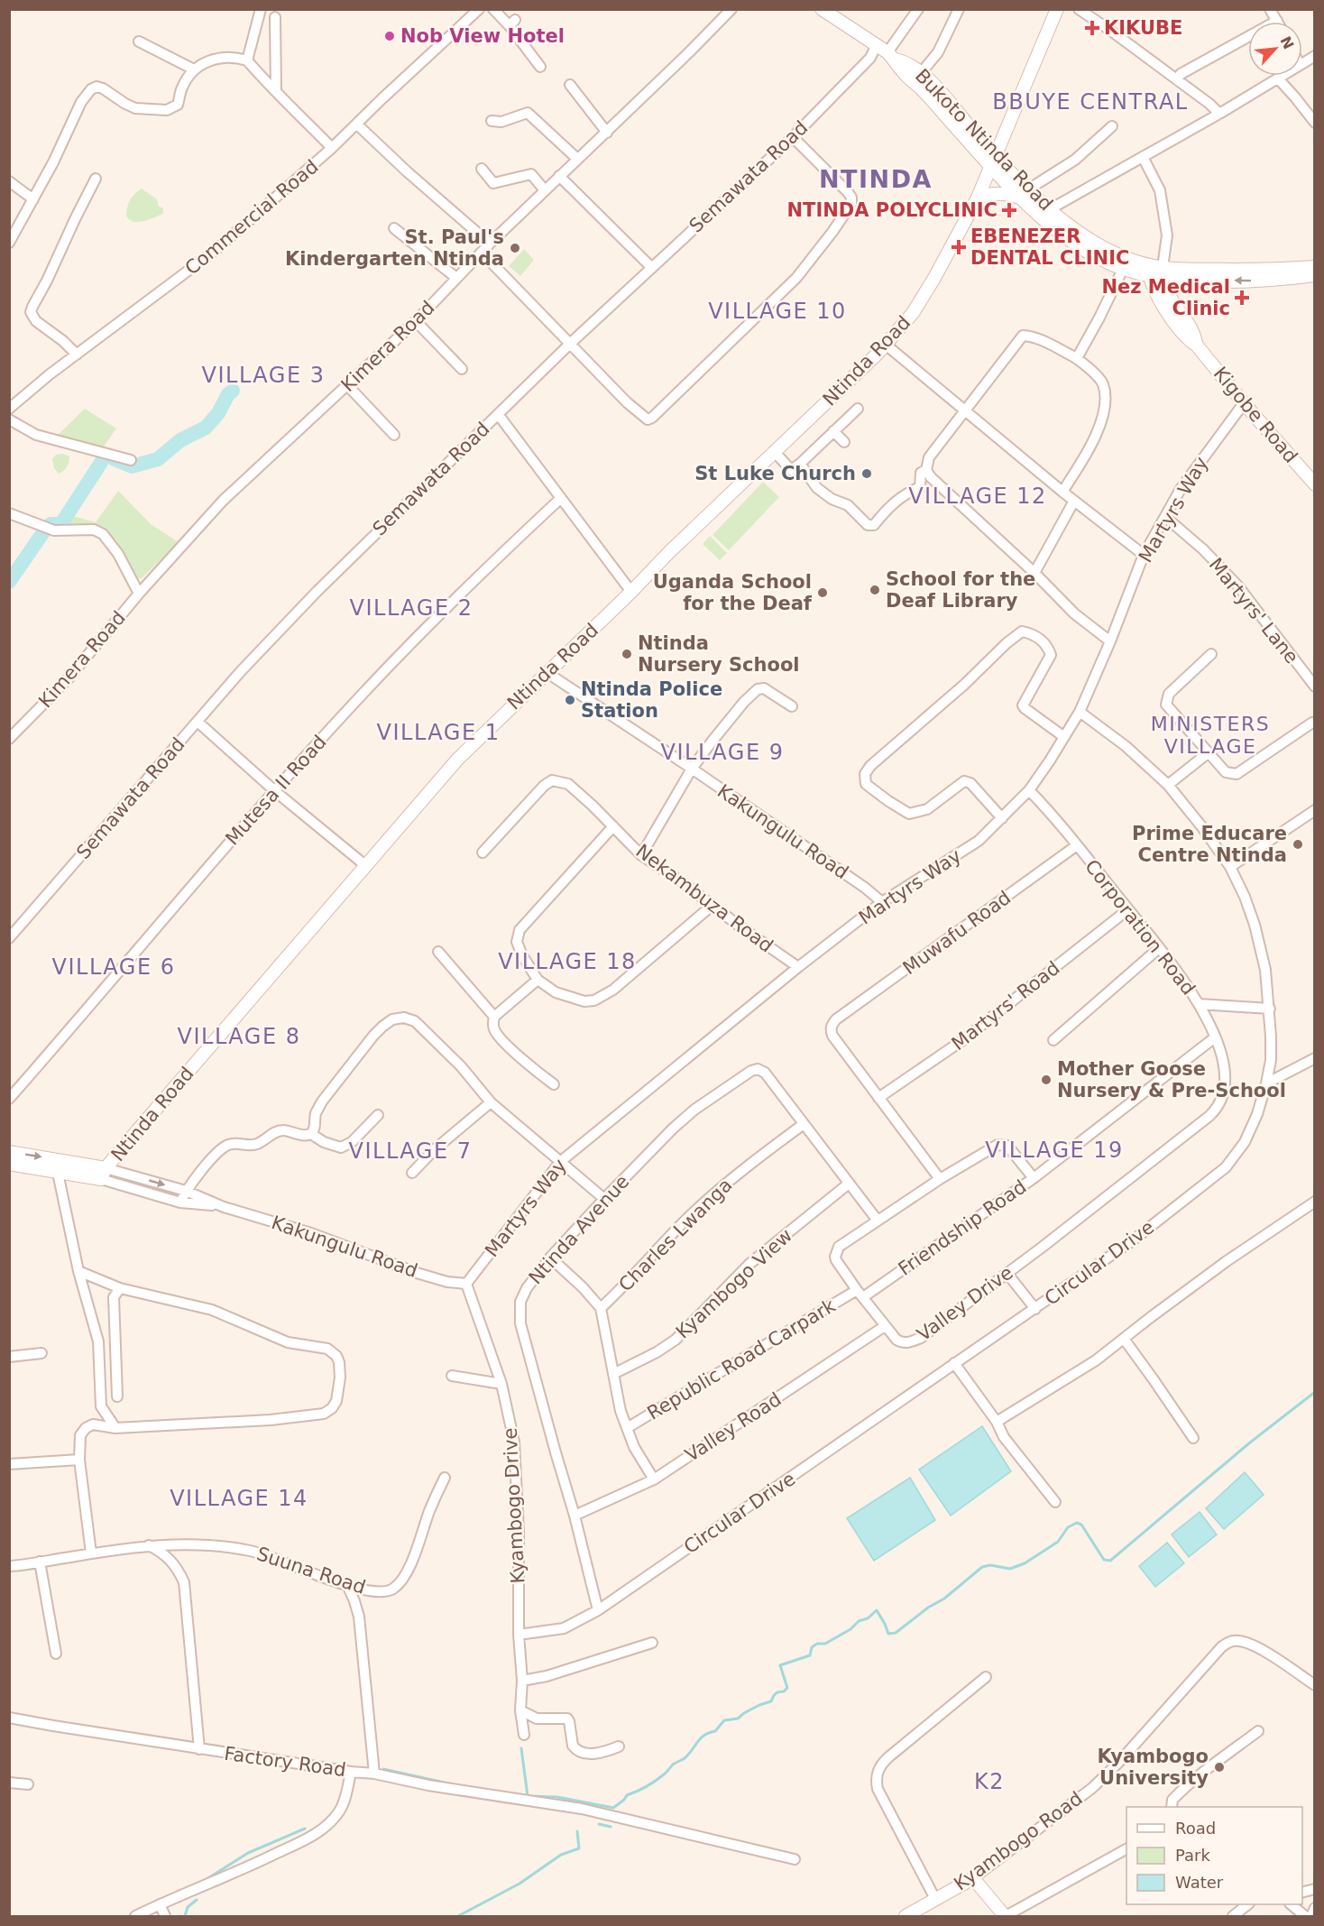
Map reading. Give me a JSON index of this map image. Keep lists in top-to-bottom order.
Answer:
{
  "streets": {
    "main road": [
      "Bukoto Ntinda Road",
      "Ntinda Road",
      "Kigobe Road",
      "Kakungulu Road",
      "Kyambogo Road"
    ],
    "street": [
      "Semawata Road",
      "Commercial Road",
      "Kimera Road",
      "Martyrs Way",
      "Martyrs' Lane",
      "Mutesa II Road",
      "Nekambuza Road",
      "Corporation Road",
      "Muwafu Road",
      "Martyrs' Road",
      "Friendship Road",
      "Ntinda Avenue",
      "Charles Lwanga",
      "Circular Drive",
      "Kyambogo View",
      "Valley Drive",
      "Republic Road Carpark",
      "Valley Road",
      "Kyambogo Drive",
      "Suuna Road",
      "Factory Road"
    ]
  },
  "crossings": [
    ["Bukoto Ntinda Road", "Semawata Road"],
    ["Bukoto Ntinda Road", "Ntinda Road"],
    ["Bukoto Ntinda Road", "Kigobe Road"],
    ["Ntinda Road", "Kakungulu Road"],
    ["Kigobe Road", "Martyrs Way"],
    ["Martyrs Way", "Martyrs' Lane"],
    ["Martyrs Way", "Kakungulu Road"],
    ["Martyrs Way", "Nekambuza Road"],
    ["Martyrs Way", "Corporation Road"],
    ["Martyrs Way", "Circular Drive"],
    ["Martyrs Way", "Kyambogo Drive"],
    ["Kakungulu Road", "Kyambogo Drive"],
    ["Corporation Road", "Muwafu Road"],
    ["Corporation Road", "Martyrs' Road"],
    ["Corporation Road", "Friendship Road"],
    ["Corporation Road", "Valley Drive"],
    ["Muwafu Road", "Martyrs' Road"],
    ["Friendship Road", "Valley Drive"],
    ["Friendship Road", "Republic Road Carpark"],
    ["Ntinda Avenue", "Charles Lwanga"],
    ["Ntinda Avenue", "Circular Drive"],
    ["Ntinda Avenue", "Valley Road"],
    ["Circular Drive", "Kyambogo Drive"],
    ["Valley Drive", "Republic Road Carpark"],
    ["Valley Drive", "Valley Road"],
    ["Suuna Road", "Factory Road"]
  ],
  "districts": [
    "BBUYE CENTRAL",
    "NTINDA",
    "VILLAGE 10",
    "VILLAGE 3",
    "VILLAGE 12",
    "VILLAGE 2",
    "MINISTERS VILLAGE",
    "VILLAGE 1",
    "VILLAGE 9",
    "VILLAGE 18",
    "VILLAGE 6",
    "VILLAGE 8",
    "VILLAGE 19",
    "VILLAGE 7",
    "VILLAGE 14",
    "K2"
  ],
  "places": {
    "health": [
      "KIKUBE",
      "NTINDA POLYCLINIC",
      "EBENEZER DENTAL CLINIC",
      "Nez Medical Clinic"
    ],
    "other": [
      "Nob View Hotel",
      "St. Paul's Kindergarten Ntinda",
      "St Luke Church",
      "School for the Deaf Library",
      "Uganda School for the Deaf",
      "Ntinda Nursery School",
      "Ntinda Police Station",
      "Prime Educare Centre Ntinda",
      "Mother Goose Nursery & Pre-School",
      "Kyambogo University"
    ]
  },
  "legend": ["Road", "Park", "Water"],
  "north": "top right"
}
